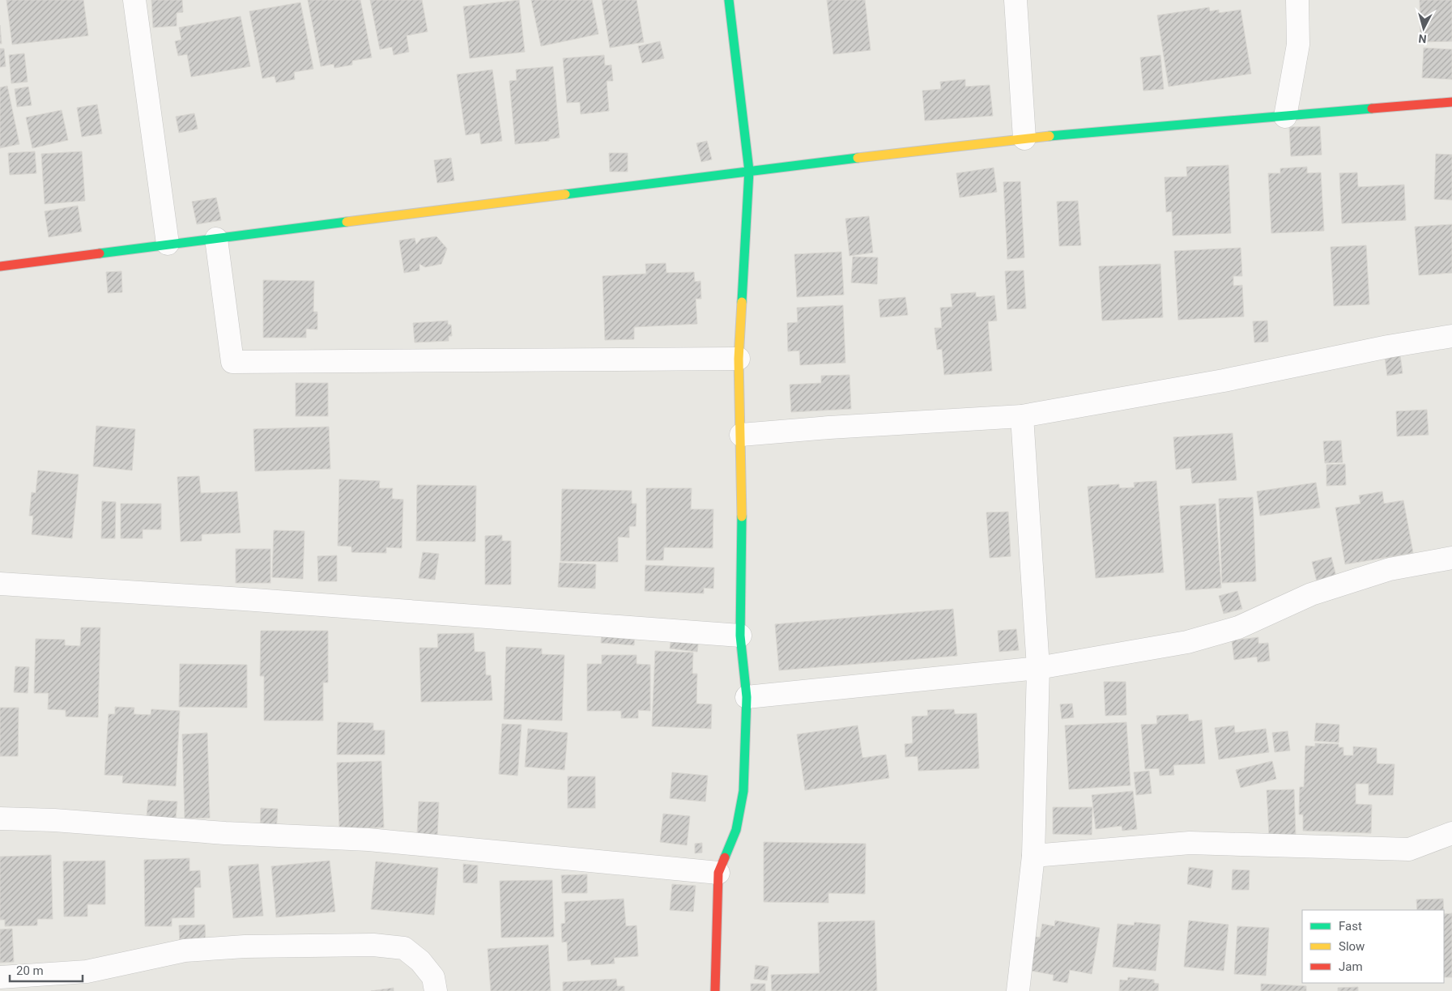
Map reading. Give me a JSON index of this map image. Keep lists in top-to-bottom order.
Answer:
{
  "legend": ["Fast", "Slow", "Jam"],
  "scale_bar": "20 m",
  "north": "bottom"
}
